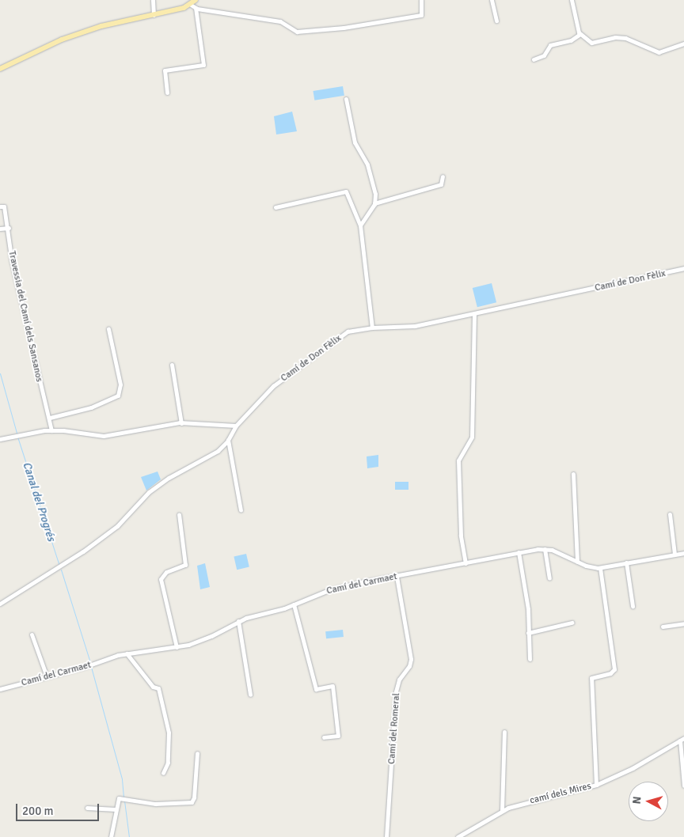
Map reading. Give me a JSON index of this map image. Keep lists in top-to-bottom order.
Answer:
{
  "streets": {
    "street": [
      "Camí de Don Fèlix",
      "Travessia del Camí dels Sansanos",
      "Camí del Carmaet",
      "Camí del Romeral",
      "camí dels Mires"
    ]
  },
  "crossings": [
    ["Camí del Carmaet", "Camí del Romeral"]
  ],
  "water": ["Canal del Progrés"],
  "scale_bar": "200 m",
  "north": "left"
}
